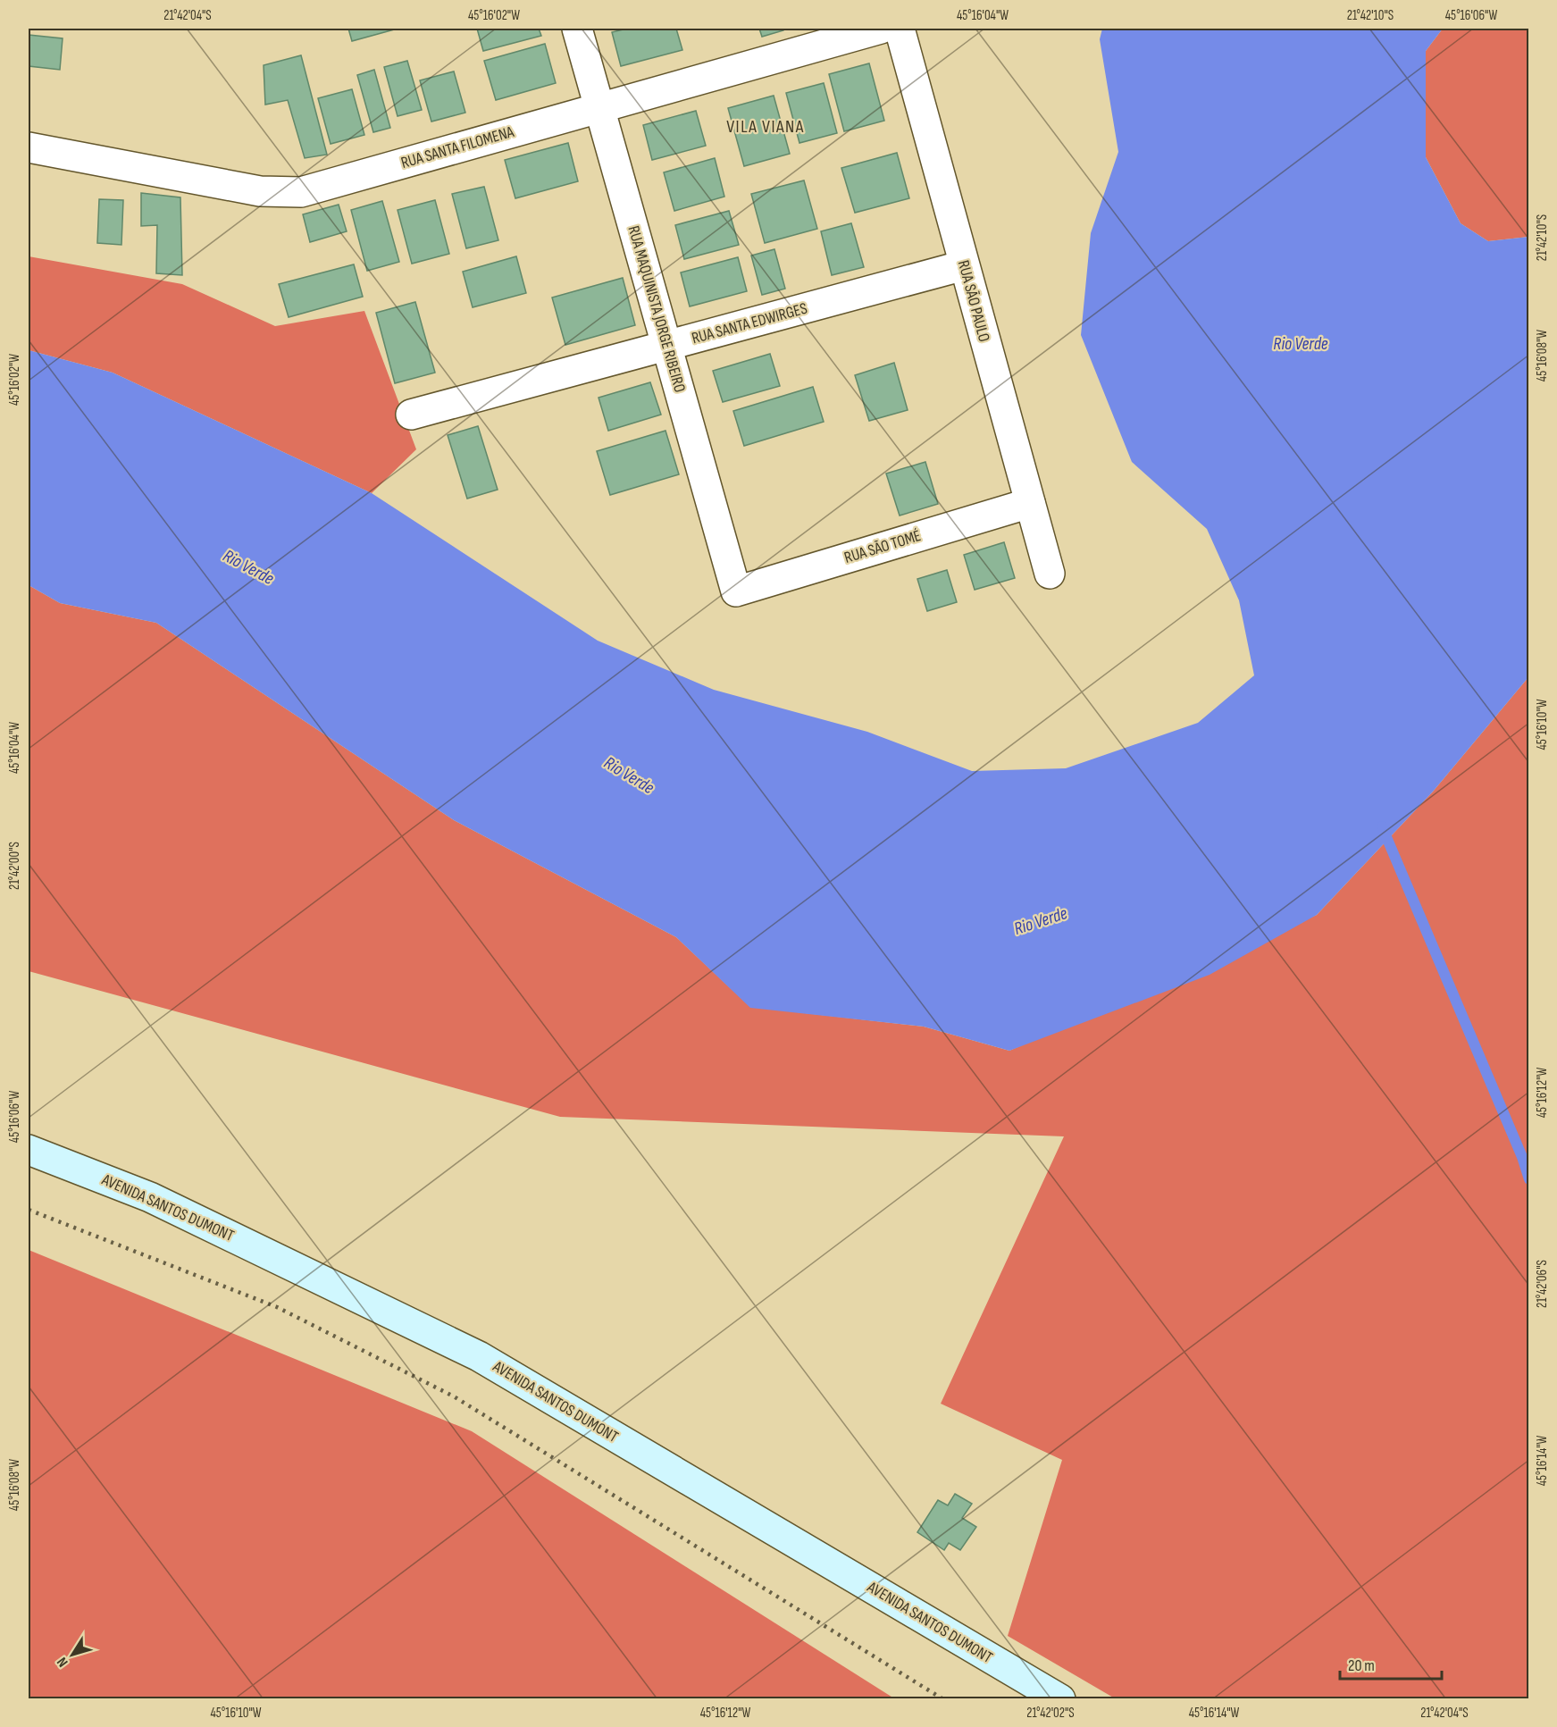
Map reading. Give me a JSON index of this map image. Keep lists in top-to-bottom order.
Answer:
{
  "streets": {
    "street": [
      "RUA SANTA FILOMENA",
      "RUA SÃO PAULO",
      "RUA MAQUINISTA JORGE RIBEIRO",
      "RUA SANTA EDWIRGES",
      "RUA SÃO TOMÉ",
      "AVENIDA SANTOS DUMONT"
    ]
  },
  "crossings": [
    ["RUA SANTA FILOMENA", "RUA MAQUINISTA JORGE RIBEIRO"],
    ["RUA SÃO PAULO", "RUA SANTA EDWIRGES"],
    ["RUA SÃO PAULO", "RUA SÃO TOMÉ"],
    ["RUA MAQUINISTA JORGE RIBEIRO", "RUA SANTA EDWIRGES"],
    ["RUA MAQUINISTA JORGE RIBEIRO", "RUA SÃO TOMÉ"]
  ],
  "districts": ["VILA VIANA"],
  "water": ["Rio Verde"],
  "scale_bar": "20 m",
  "north": "bottom left",
  "coordinates": [
    "21°42'04\"S",
    "45°16'02\"W",
    "45°16'04\"W",
    "21°42'10\"S",
    "45°16'06\"W",
    "45°16'08\"W",
    "45°16'10\"W",
    "21°42'00\"S",
    "45°16'12\"W",
    "21°42'06\"S",
    "45°16'14\"W",
    "21°42'02\"S"
  ]
}
